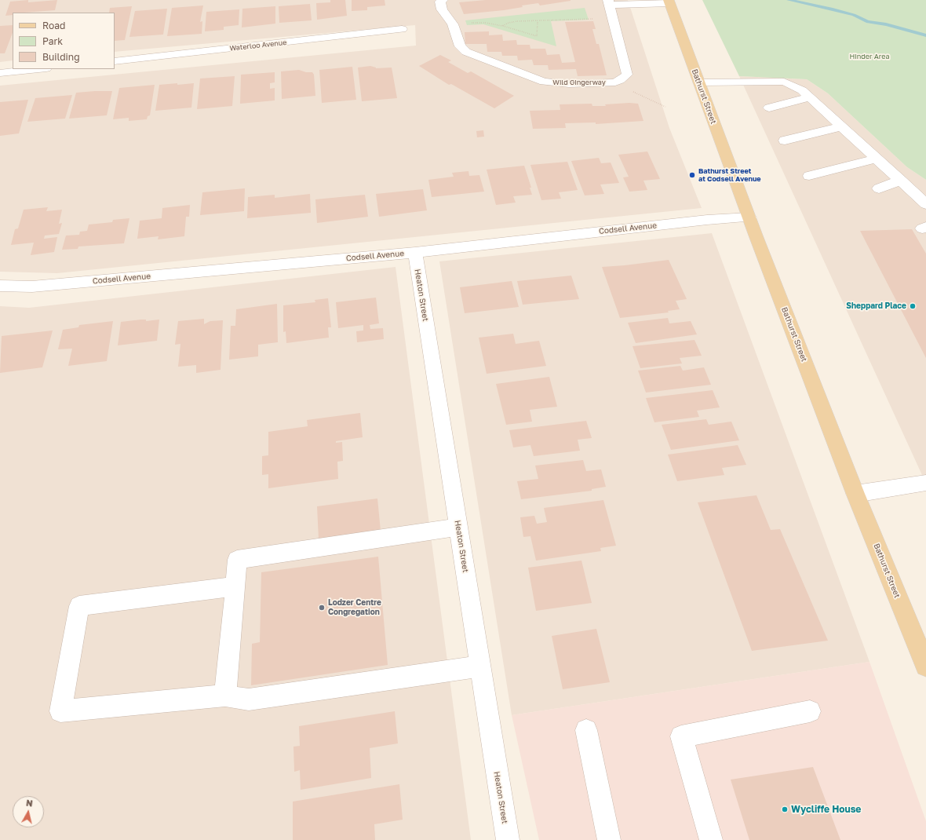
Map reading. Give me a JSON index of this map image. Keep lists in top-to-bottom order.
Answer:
{
  "streets": {
    "main road": ["Bathurst Street"],
    "street": [
      "Waterloo Avenue",
      "Wild Gingerway",
      "Codsell Avenue",
      "Heaton Street"
    ]
  },
  "crossings": [
    ["Wild Gingerway", "Bathurst Street"],
    ["Bathurst Street", "Codsell Avenue"],
    ["Codsell Avenue", "Heaton Street"]
  ],
  "parks": ["Hinder Area"],
  "places": [
    "Bathurst Street at Codsell Avenue",
    "Sheppard Place",
    "Lodzer Centre Congregation",
    "Wycliffe House"
  ],
  "legend": ["Road", "Park", "Building"],
  "north": "top"
}
